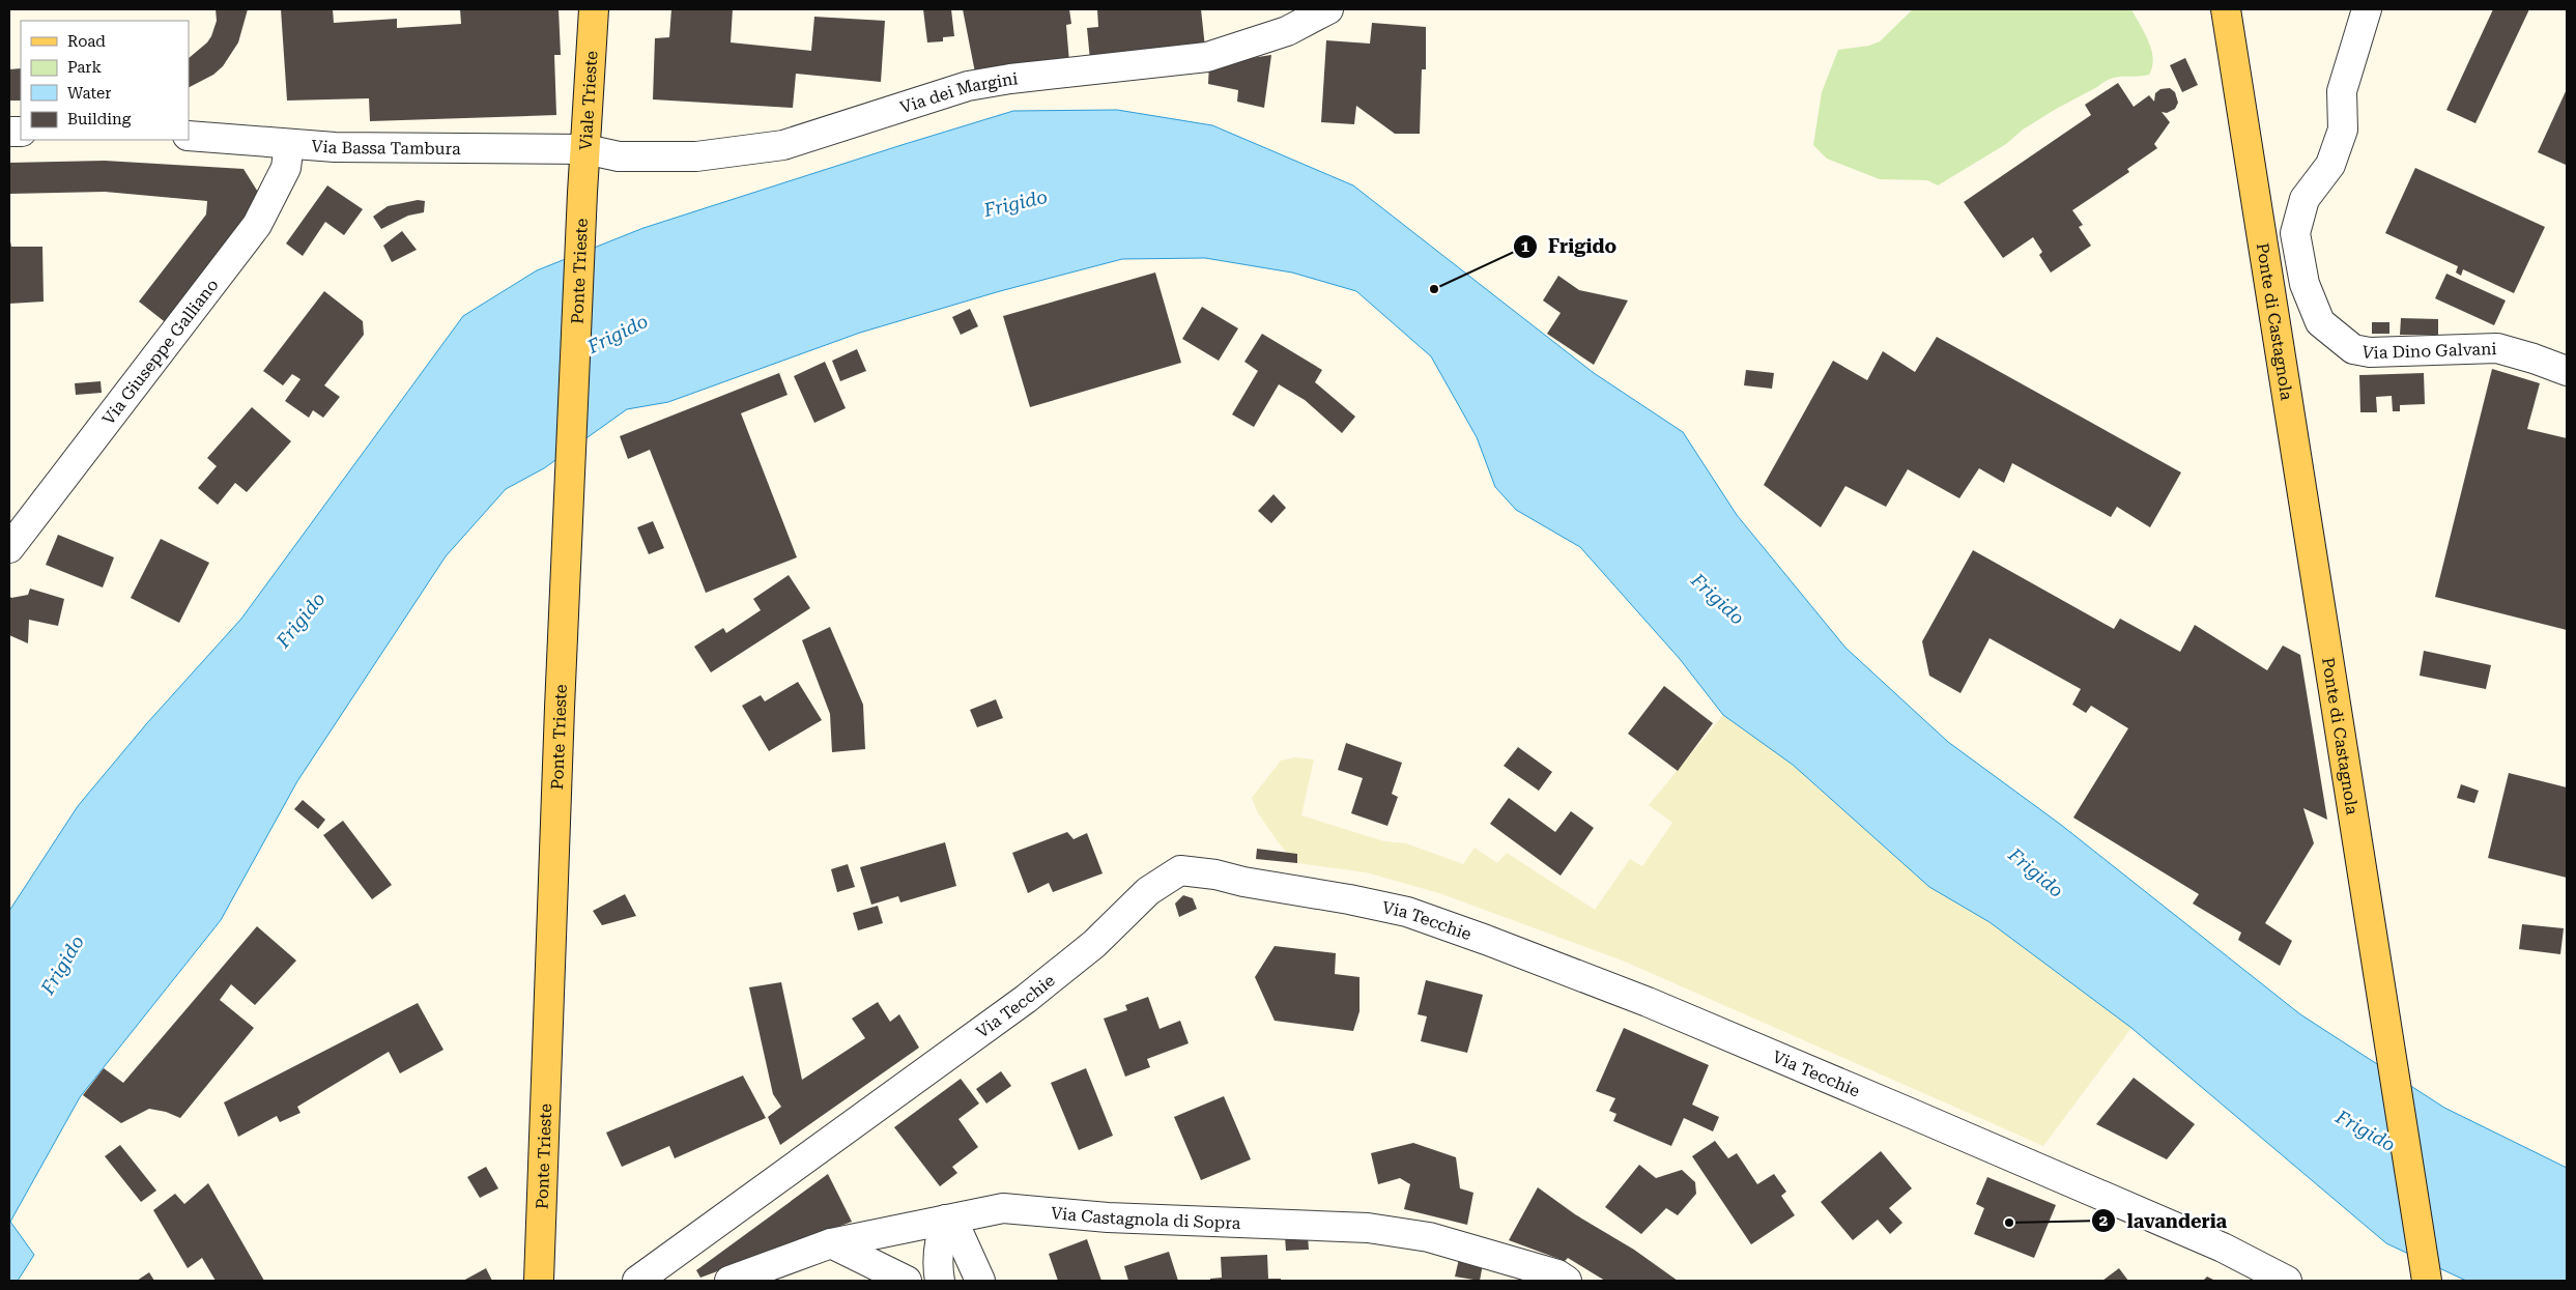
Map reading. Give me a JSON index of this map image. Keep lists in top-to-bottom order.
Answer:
{
  "streets": {
    "main road": ["Viale Trieste", "Ponte Trieste", "Ponte di Castagnola"],
    "street": [
      "Via dei Margini",
      "Via Bassa Tambura",
      "Via Dino Galvani",
      "Via Giuseppe Galliano",
      "Via Tecchie",
      "Via Castagnola di Sopra"
    ]
  },
  "crossings": [
    ["Via dei Margini", "Viale Trieste"],
    ["Via dei Margini", "Via Bassa Tambura"],
    ["Viale Trieste", "Via Bassa Tambura"],
    ["Viale Trieste", "Ponte Trieste"],
    ["Via Bassa Tambura", "Via Giuseppe Galliano"]
  ],
  "water": ["Frigido"],
  "places": ["Frigido", "lavanderia"],
  "legend": [
    "Road",
    "Park",
    "Water",
    "Building"
  ]
}
